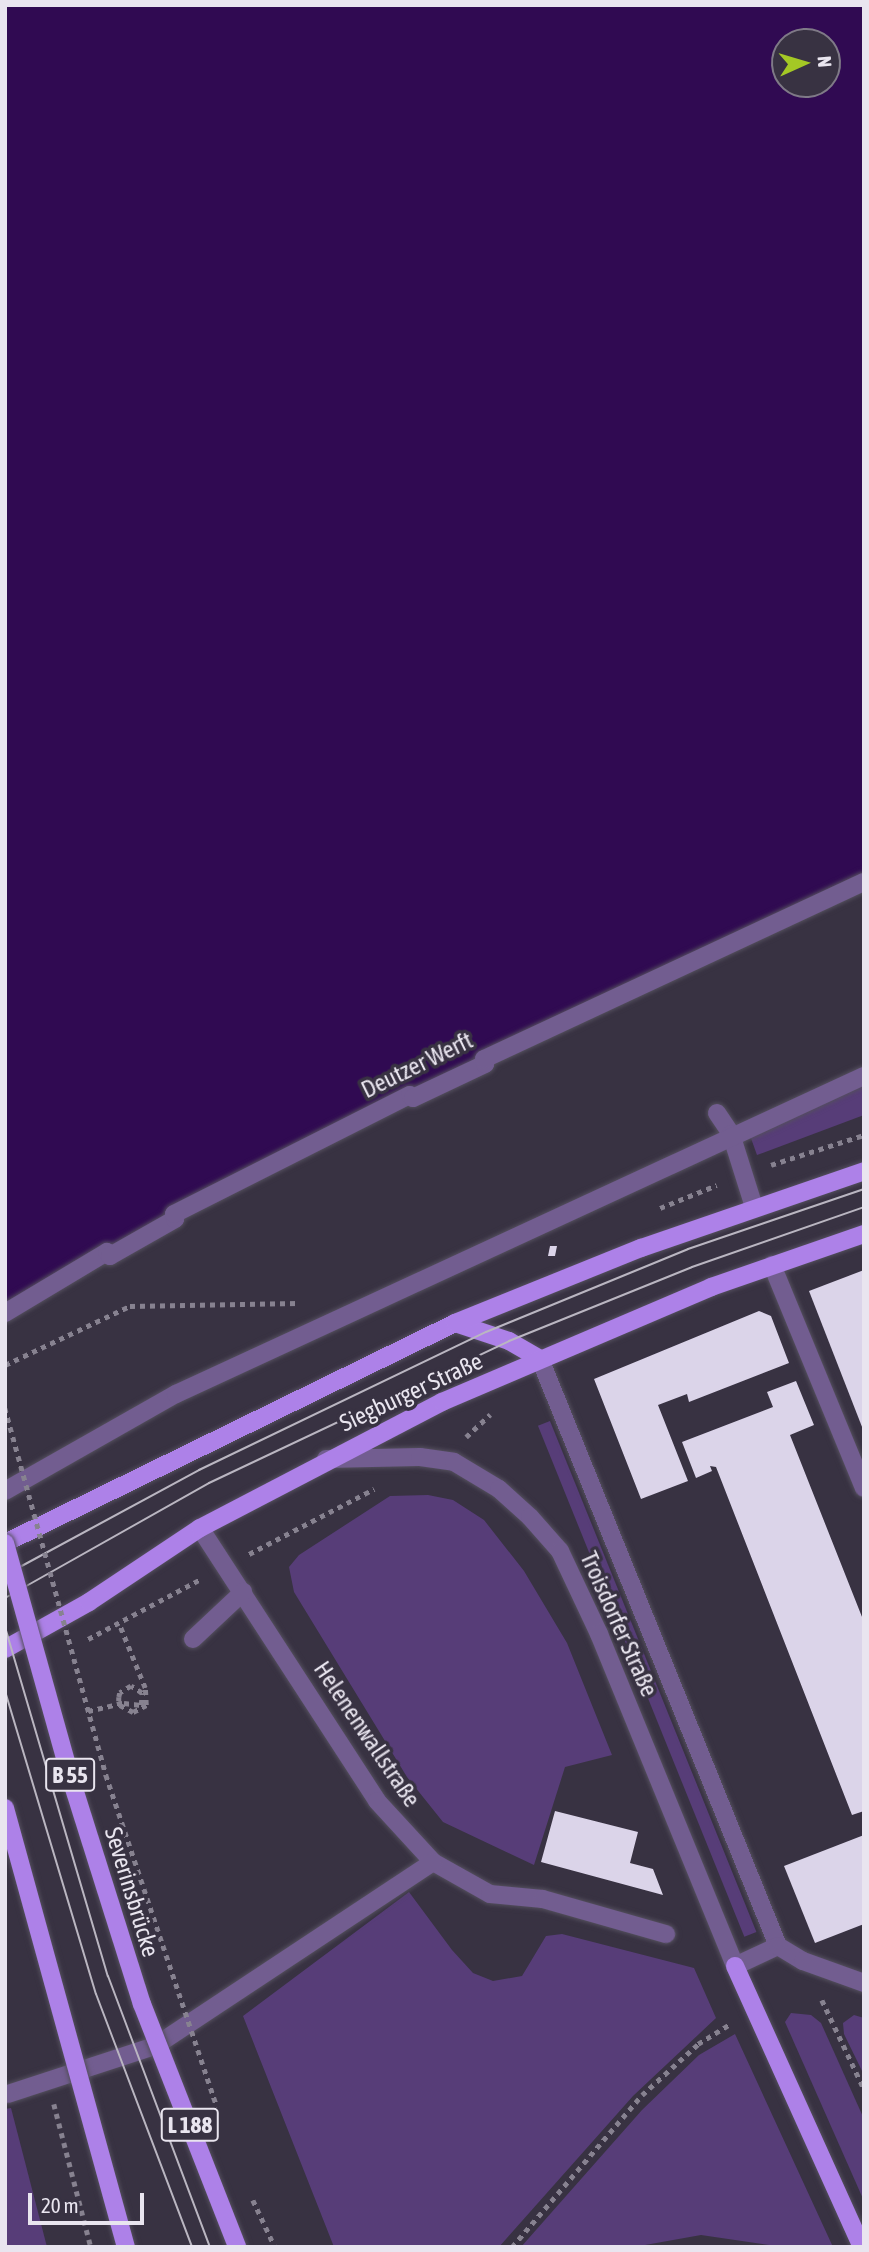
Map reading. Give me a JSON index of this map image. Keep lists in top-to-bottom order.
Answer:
{
  "streets": {
    "main road": [
      "Siegburger Straße",
      "B 55",
      "Severinsbrücke",
      "L 188"
    ],
    "street": ["Deutzer Werft", "Troisdorfer Straße", "Helenenwallstraße"]
  },
  "crossings": [
    ["Siegburger Straße", "Troisdorfer Straße"],
    ["Siegburger Straße", "Helenenwallstraße"],
    ["Siegburger Straße", "Severinsbrücke"]
  ],
  "scale_bar": "20 m",
  "north": "right"
}
